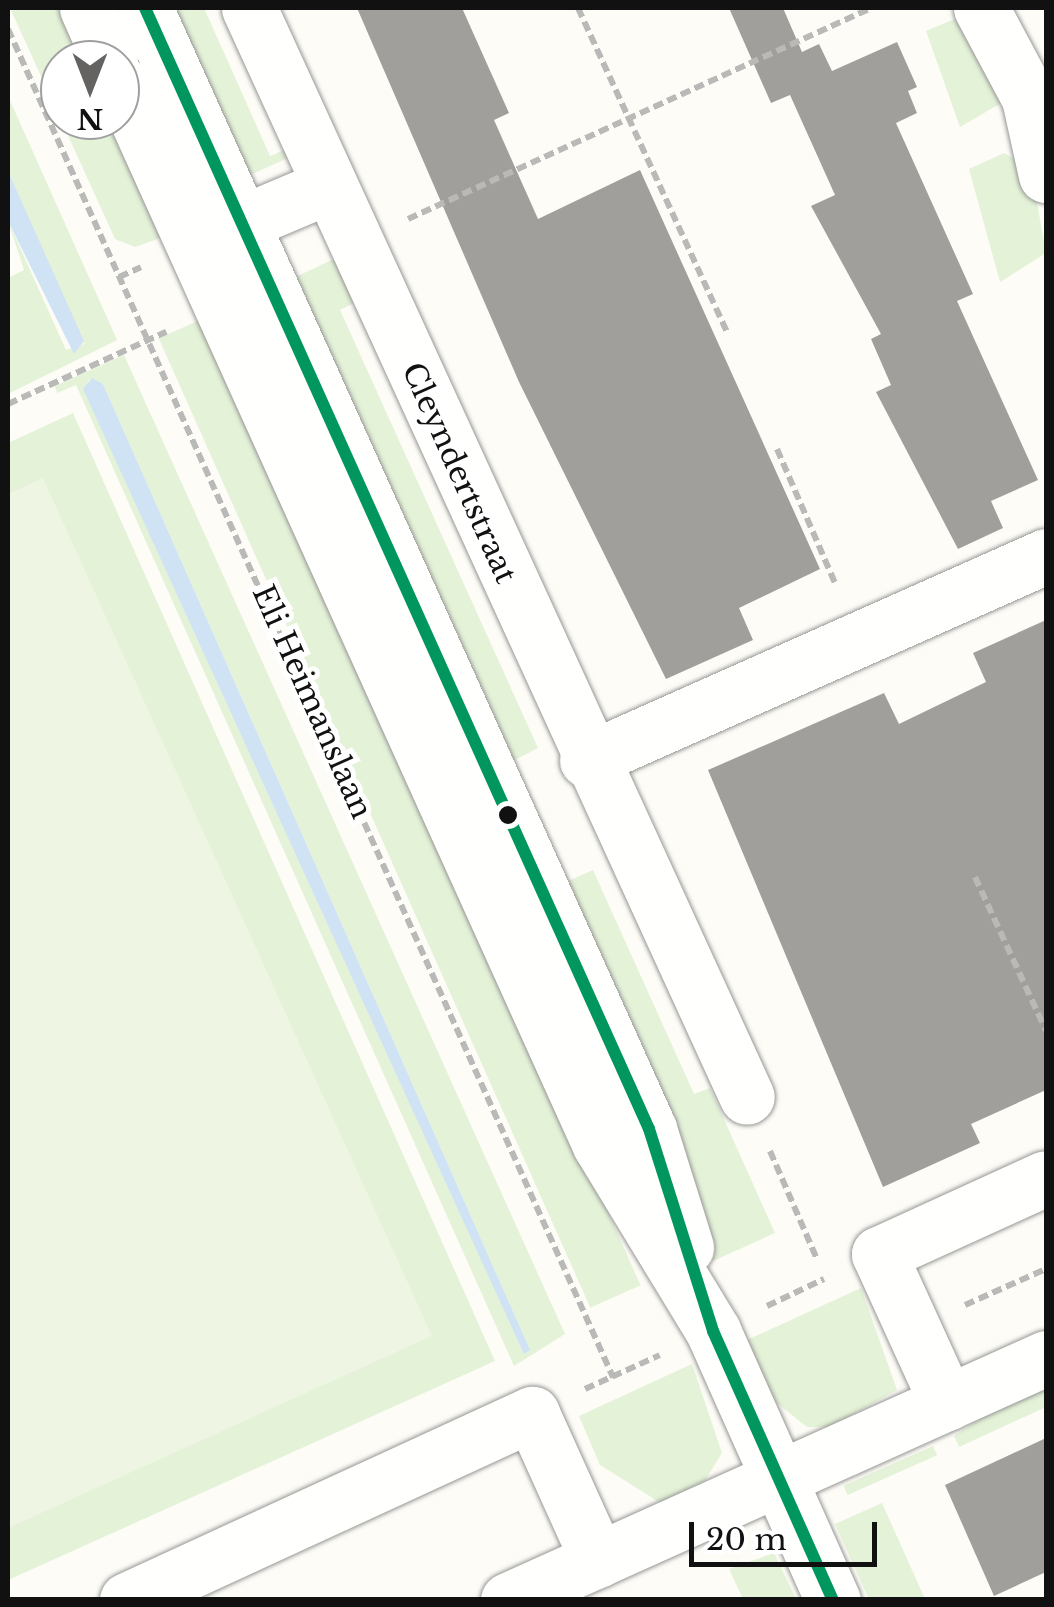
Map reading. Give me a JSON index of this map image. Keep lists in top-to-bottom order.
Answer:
{
  "streets": {
    "street": ["Cleyndertstraat"],
    "path": ["Eli Heimanslaan"]
  },
  "scale_bar": "20 m",
  "north": "bottom"
}
